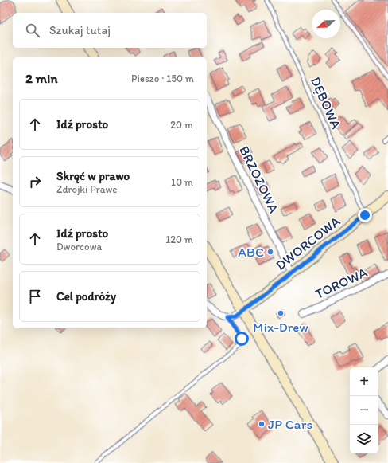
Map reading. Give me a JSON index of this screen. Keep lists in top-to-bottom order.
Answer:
{
  "streets": {
    "main road": ["DWORCOWA"],
    "street": ["BRZOZOWA", "TOROWA"],
    "lane": ["DĘBOWA"]
  },
  "crossings": [
    ["DĘBOWA", "DWORCOWA"],
    ["BRZOZOWA", "DWORCOWA"]
  ],
  "places": ["ABC", "Mix-Drew", "JP Cars"],
  "north": "bottom left",
  "page": {
    "search": "Szukaj tutaj",
    "heading": ["2 min", "Pieszo · 150 m"],
    "list": [
      ["Idź prosto", "20 m"],
      ["Skręć w prawo", "Zdrojki Prawe", "10 m"],
      ["Idź prosto", "Dworcowa", "120 m"],
      "Cel podróży"
    ],
    "map_buttons": ["+", "−"]
  }
}
